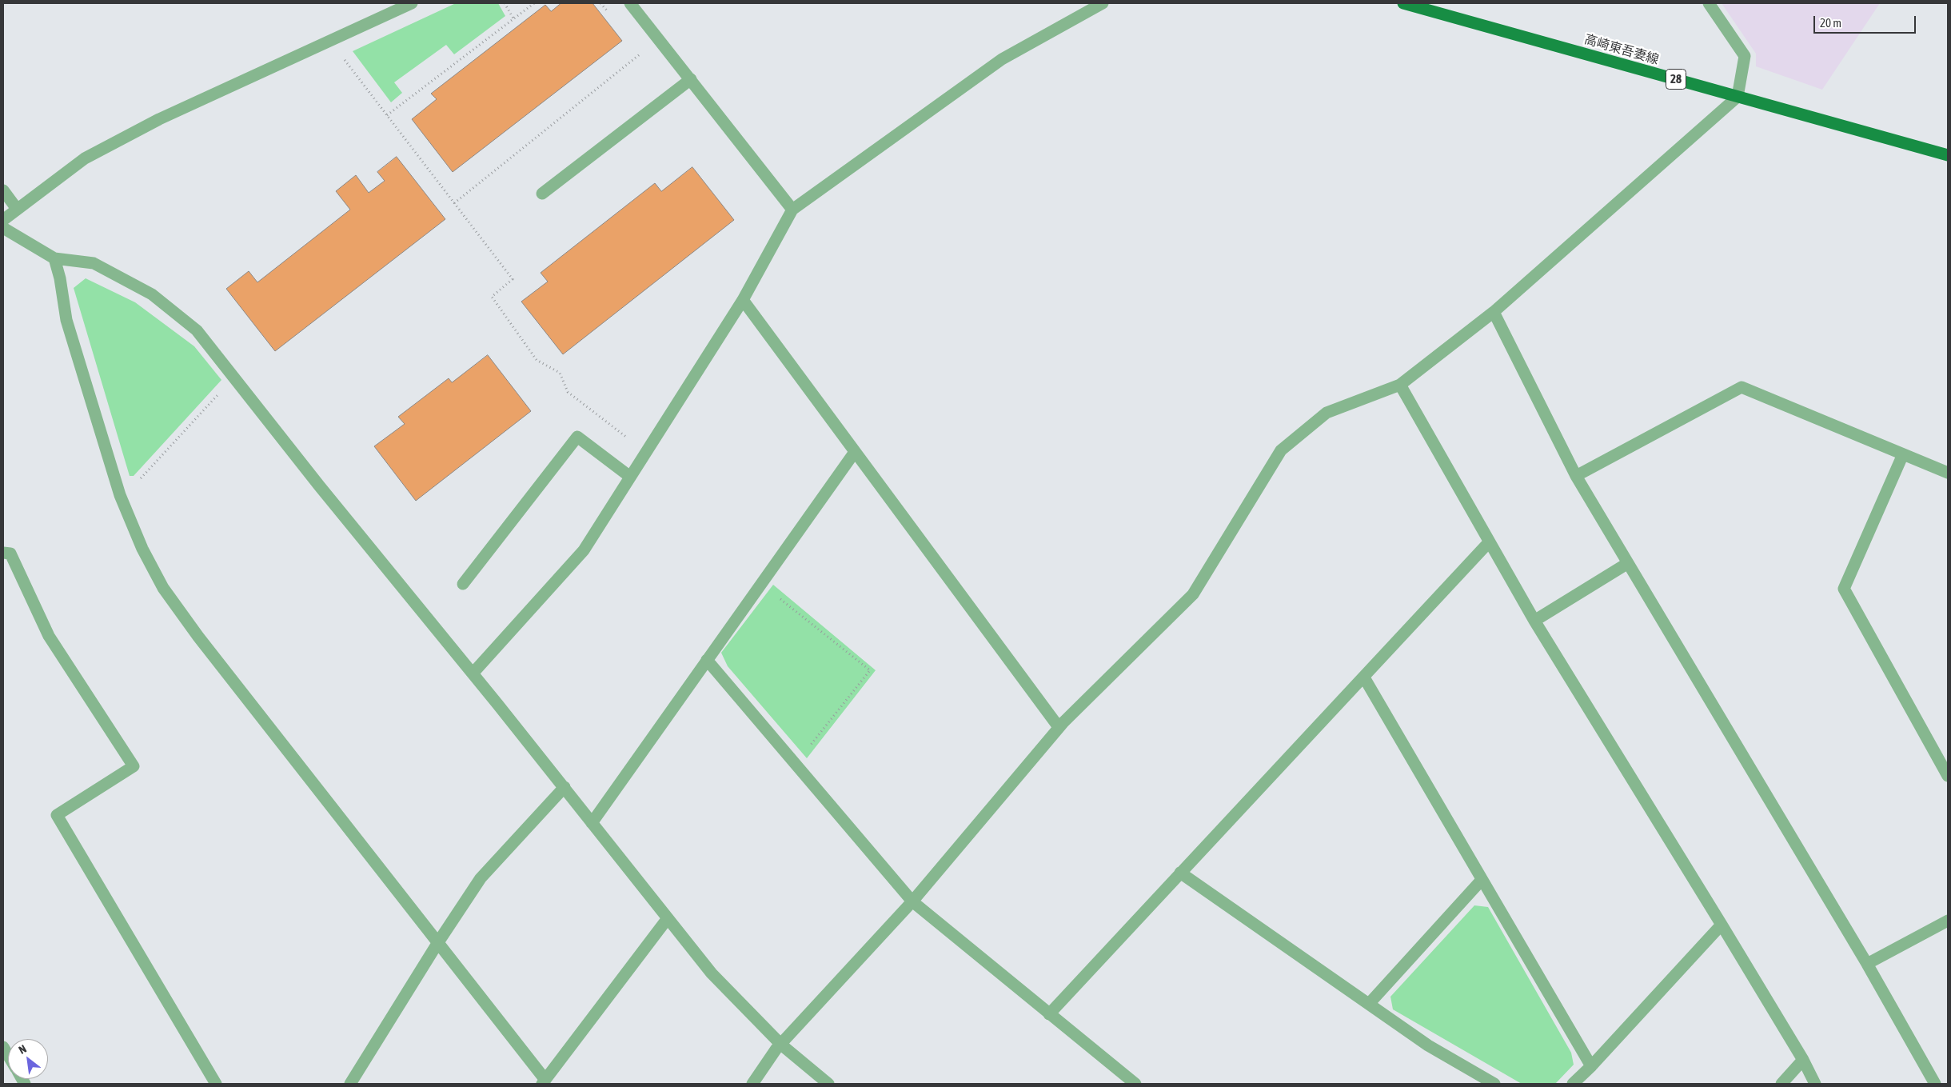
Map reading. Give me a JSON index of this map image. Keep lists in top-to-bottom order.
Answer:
{
  "streets": {
    "main road": ["高崎東吾妻線", "28"]
  },
  "scale_bar": "20 m",
  "north": "top left"
}
